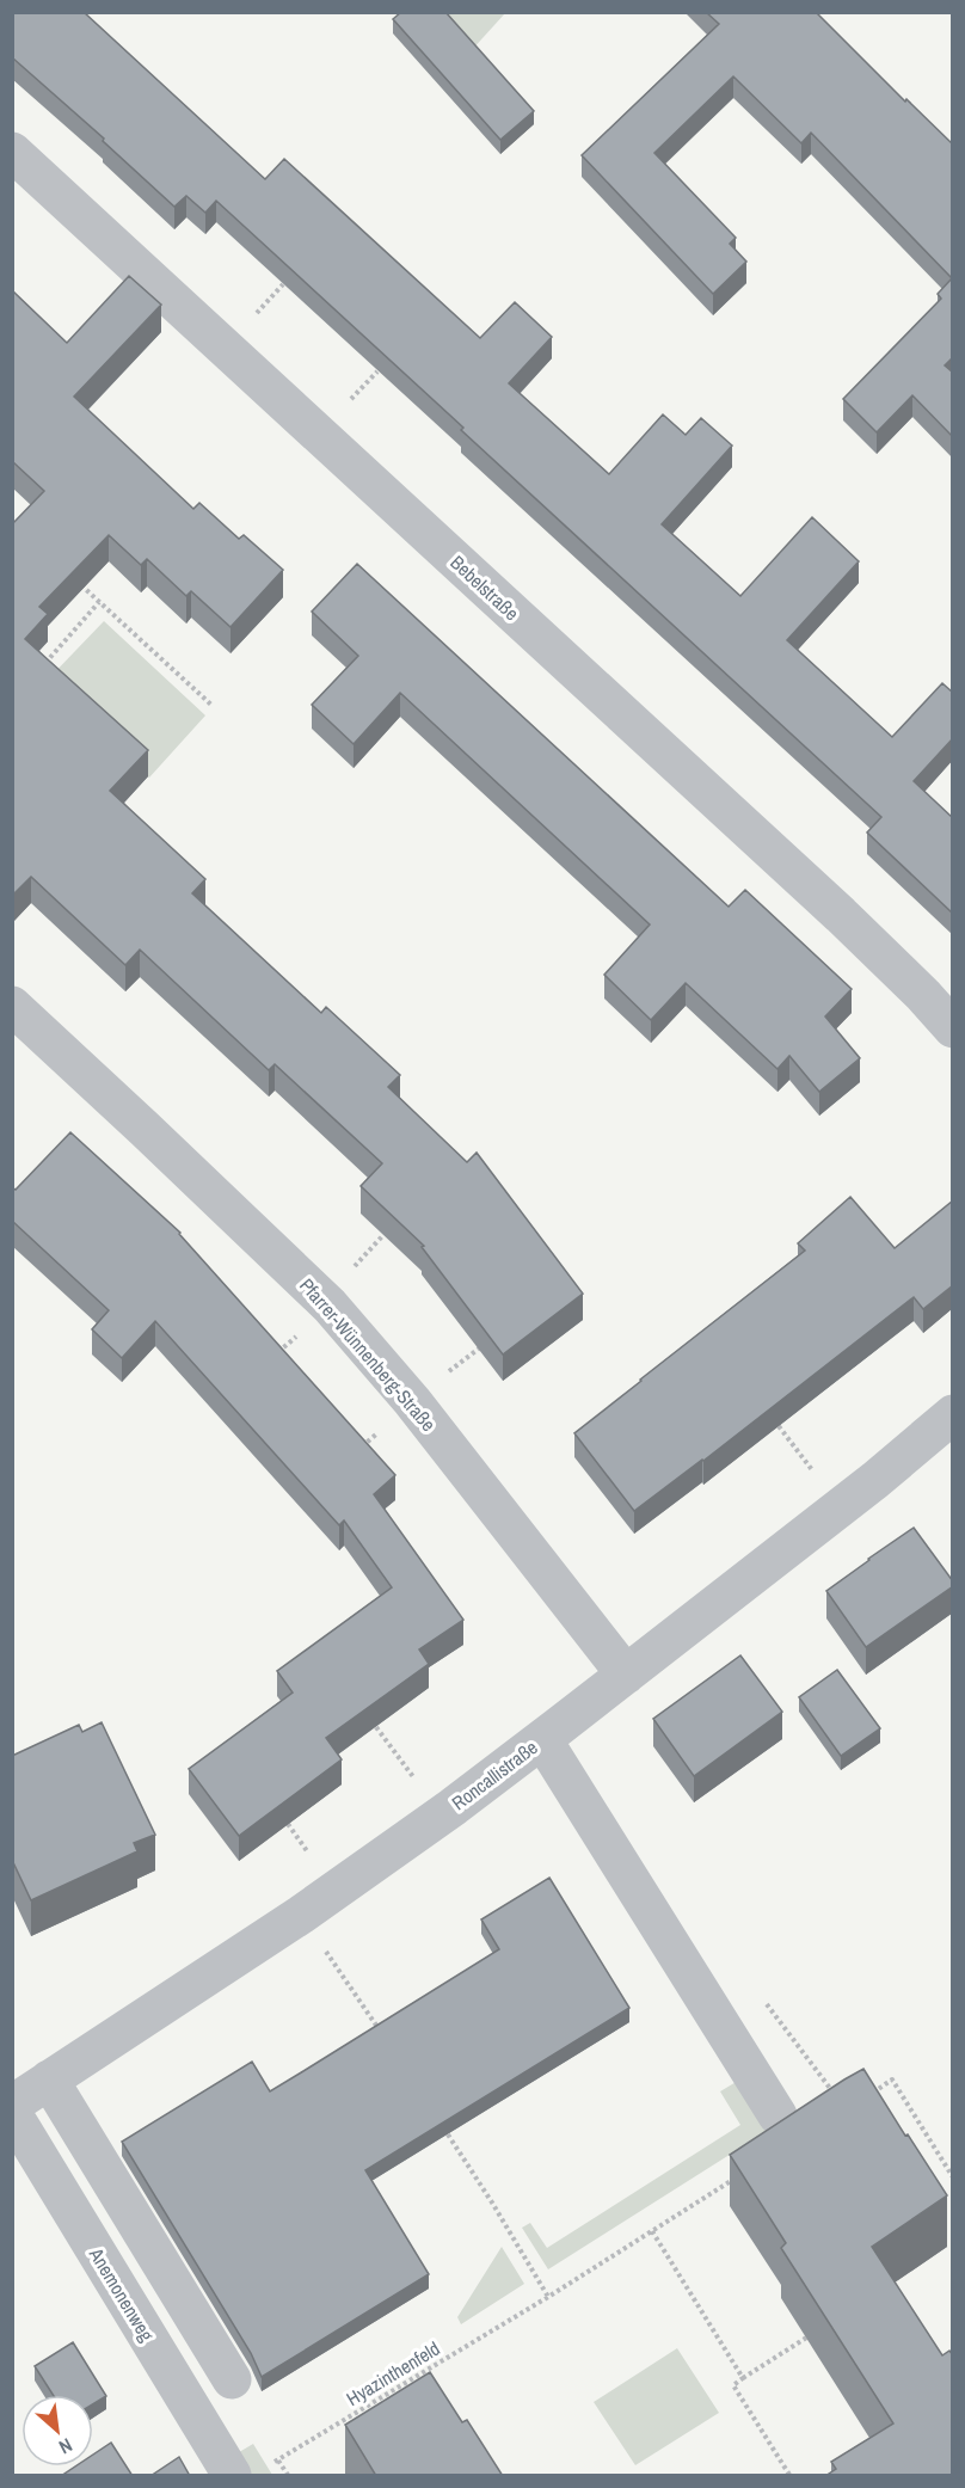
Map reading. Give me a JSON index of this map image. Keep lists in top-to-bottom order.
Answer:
{
  "streets": {
    "street": [
      "Bebelstraße",
      "Pfarrer-Wünnenberg-Straße",
      "Roncallistraße",
      "Anemonenweg"
    ],
    "path": ["Hyazinthenfeld"]
  },
  "crossings": [
    ["Pfarrer-Wünnenberg-Straße", "Roncallistraße"]
  ],
  "north": "bottom right"
}
